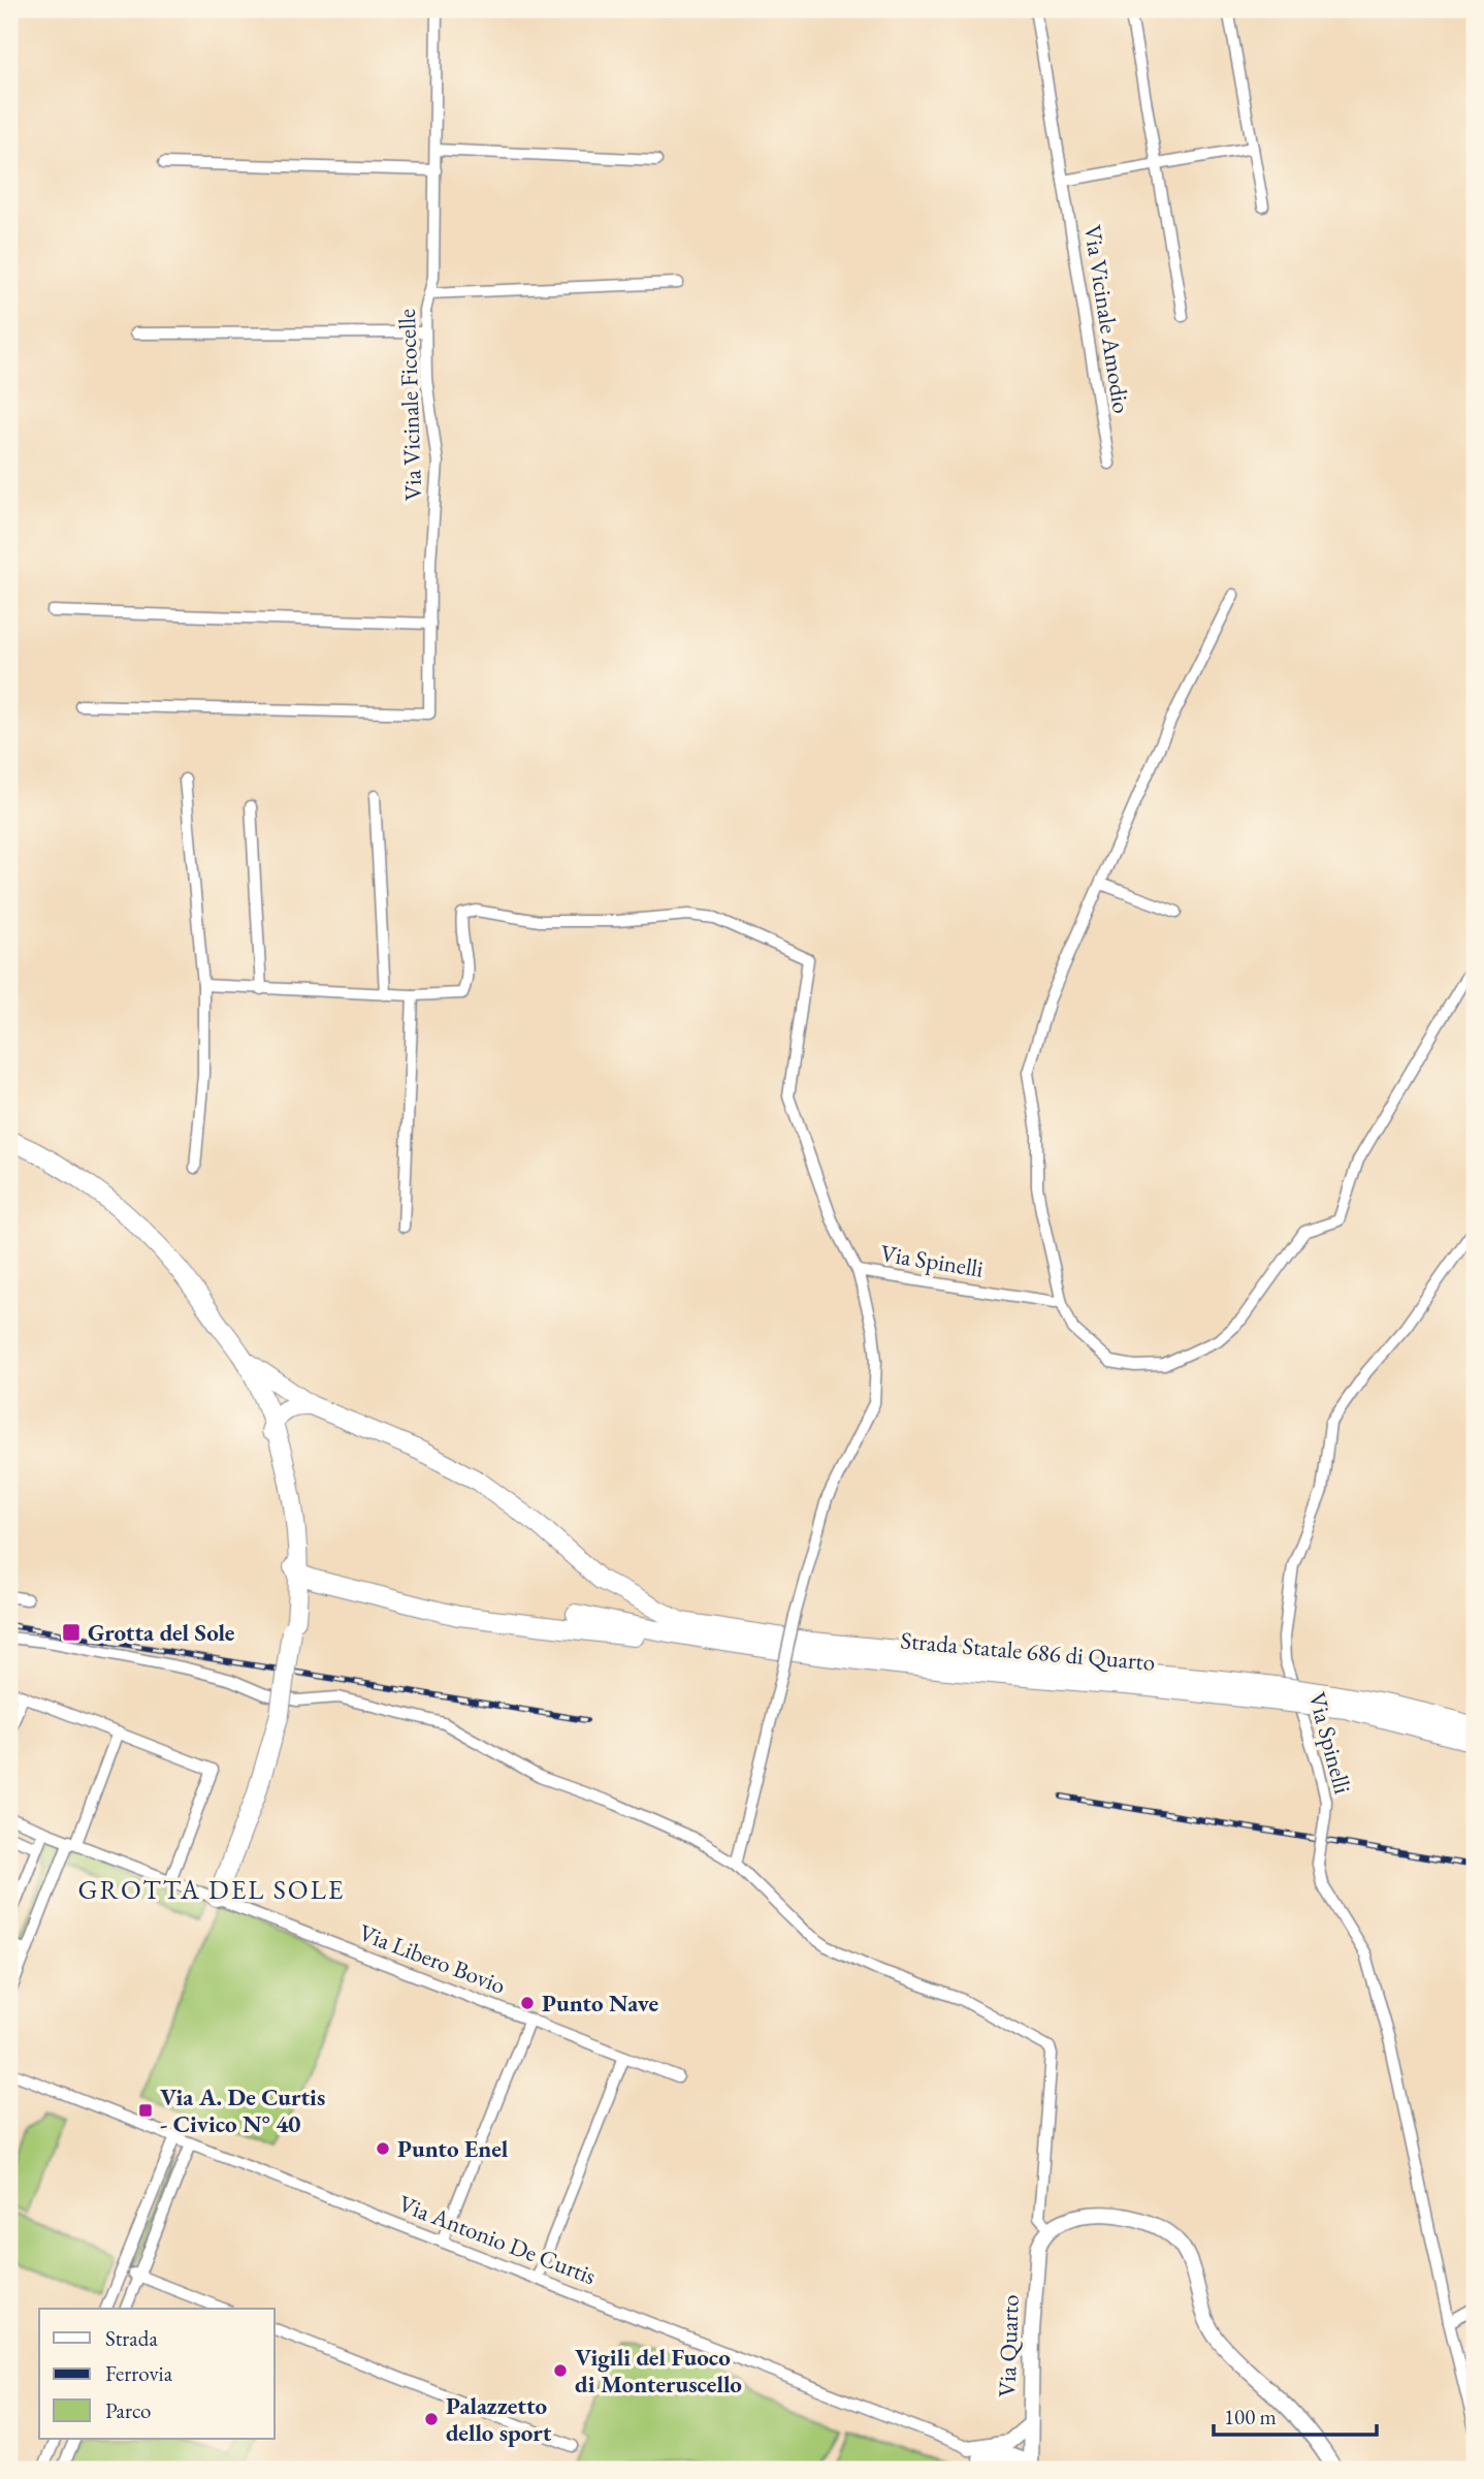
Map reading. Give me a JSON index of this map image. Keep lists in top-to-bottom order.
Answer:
{
  "streets": {
    "highway": ["Strada Statale 686 di Quarto"],
    "street": [
      "Via Vicinale Amodio",
      "Via Vicinale Ficocelle",
      "Via Spinelli",
      "Via Libero Bovio",
      "Via Antonio De Curtis",
      "Via Quarto"
    ]
  },
  "districts": ["GROTTA DEL SOLE"],
  "places": {
    "transit": ["Grotta del Sole", "Via A. De Curtis - Civico N° 40"],
    "other": [
      "Punto Nave",
      "Punto Enel",
      "Vigili del Fuoco di Monteruscello",
      "Palazzetto dello sport"
    ]
  },
  "legend": ["Strada", "Ferrovia", "Parco"],
  "scale_bar": "100 m"
}
